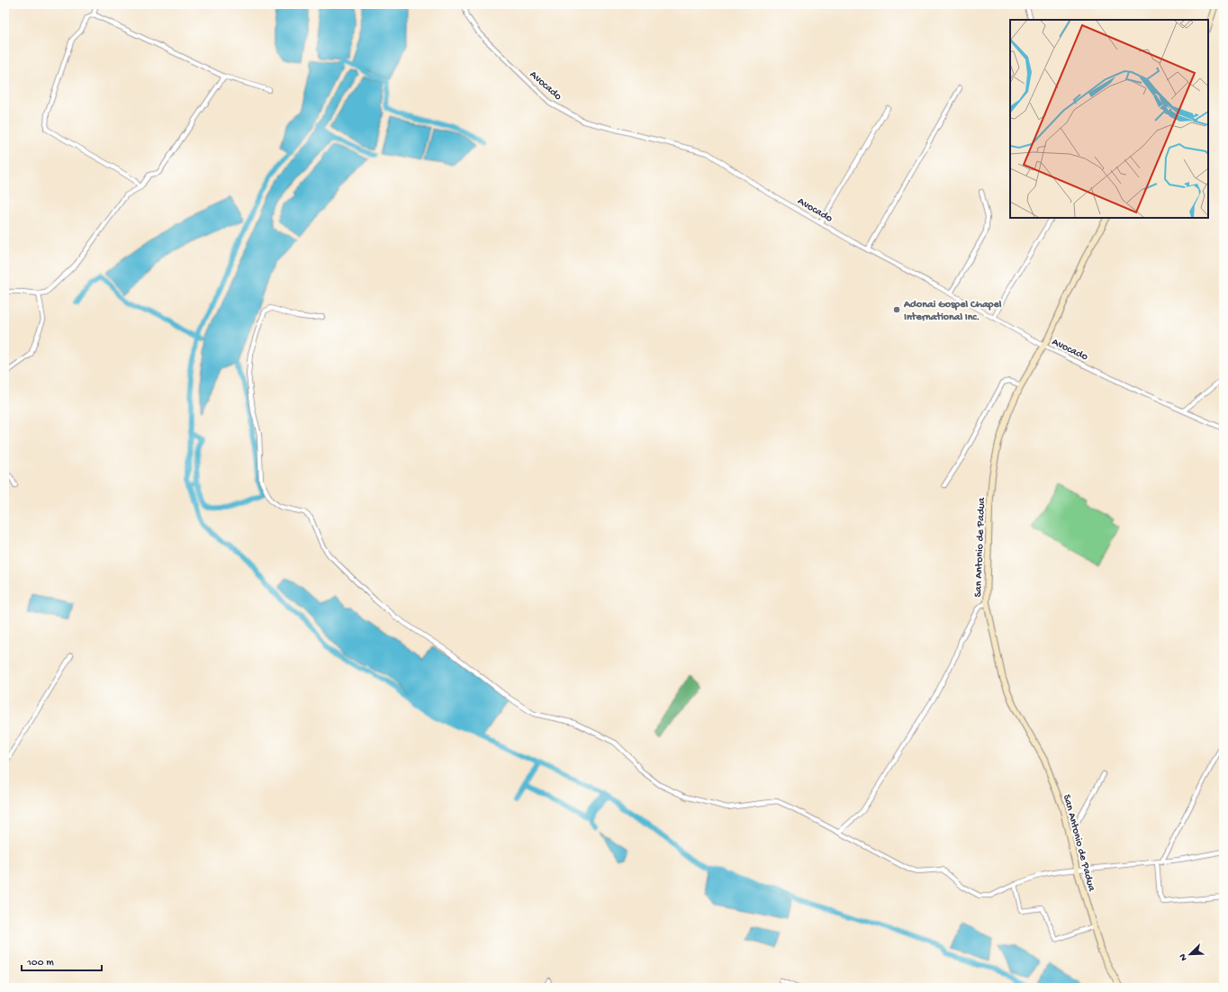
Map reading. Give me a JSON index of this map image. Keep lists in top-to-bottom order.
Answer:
{
  "streets": {
    "street": ["Avocado", "San Antonio de Padua"]
  },
  "crossings": [
    ["Avocado", "San Antonio de Padua"]
  ],
  "places": ["Adonai Gospel Chapel International Inc."],
  "scale_bar": "100 m",
  "north": "bottom left"
}
